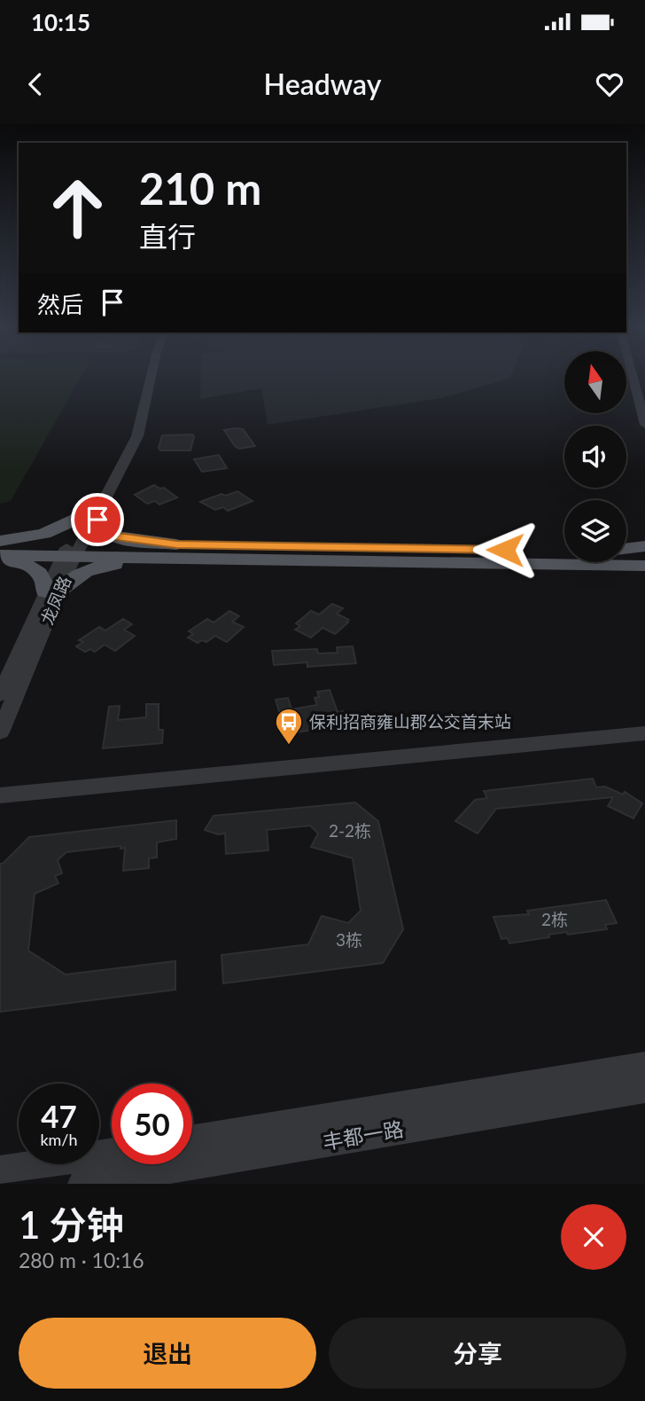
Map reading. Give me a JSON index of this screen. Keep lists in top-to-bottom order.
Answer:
{
  "streets": {
    "street": ["龙凤路", "丰都一路"]
  },
  "places": {
    "bus stop": ["保利招商雍山郡公交首末站"]
  },
  "house_numbers": ["2-2栋", "2栋", "3栋"],
  "north": "top",
  "page": {
    "status": "10:15",
    "header": "Headway",
    "turn": ["210 m", "直行"],
    "then": "然后",
    "speed": "47 km/h",
    "limit": "50",
    "heading": ["1 分钟", "280 m · 10:16"],
    "buttons": ["退出", "分享"]
  }
}
